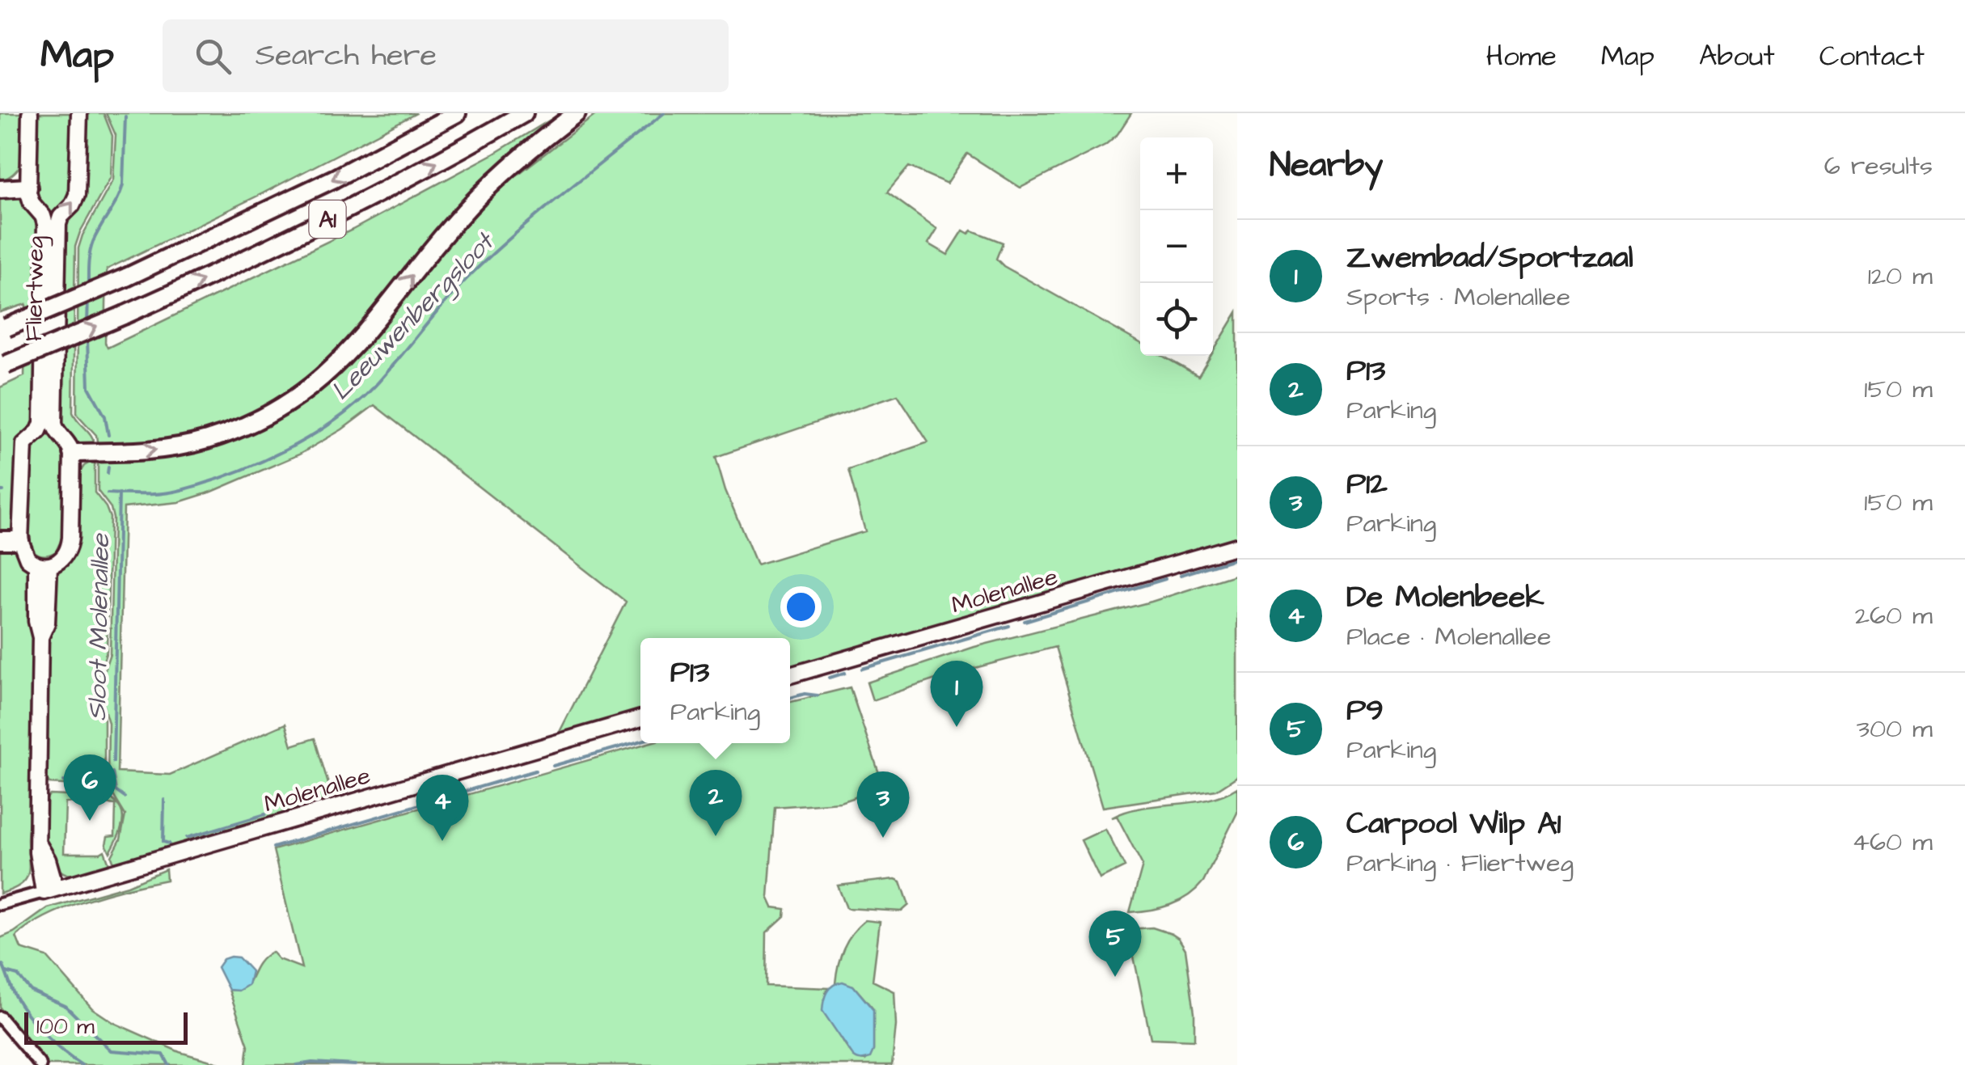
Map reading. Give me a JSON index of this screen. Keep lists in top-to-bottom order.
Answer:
{
  "streets": {
    "highway": ["A1"],
    "main road": ["Fliertweg", "Molenallee"]
  },
  "water": ["Leeuwenbergsloot", "Sloot Molenallee"],
  "scale_bar": "100 m",
  "page": {
    "header": "Map",
    "search": "Search here",
    "nav": [
      "Home",
      "Map",
      "About",
      "Contact"
    ],
    "heading": ["Nearby", "6 results"],
    "map_buttons": ["+", "−"],
    "list": [
      {
        "mark": "1",
        "name": "Zwembad/Sportzaal",
        "note": "Sports · Molenallee",
        "value": "120 m"
      },
      {
        "mark": "2",
        "name": "P13",
        "note": "Parking",
        "value": "150 m"
      },
      {
        "mark": "3",
        "name": "P12",
        "note": "Parking",
        "value": "150 m"
      },
      {
        "mark": "4",
        "name": "De Molenbeek",
        "note": "Place · Molenallee",
        "value": "260 m"
      },
      {
        "mark": "5",
        "name": "P9",
        "note": "Parking",
        "value": "300 m"
      },
      {
        "mark": "6",
        "name": "Carpool Wilp A1",
        "note": "Parking · Fliertweg",
        "value": "460 m"
      }
    ],
    "popup": ["P13", "Parking"],
    "pins": [
      "1",
      "6",
      "2",
      "3",
      "4",
      "5"
    ],
    "scale": "100 m"
  }
}
